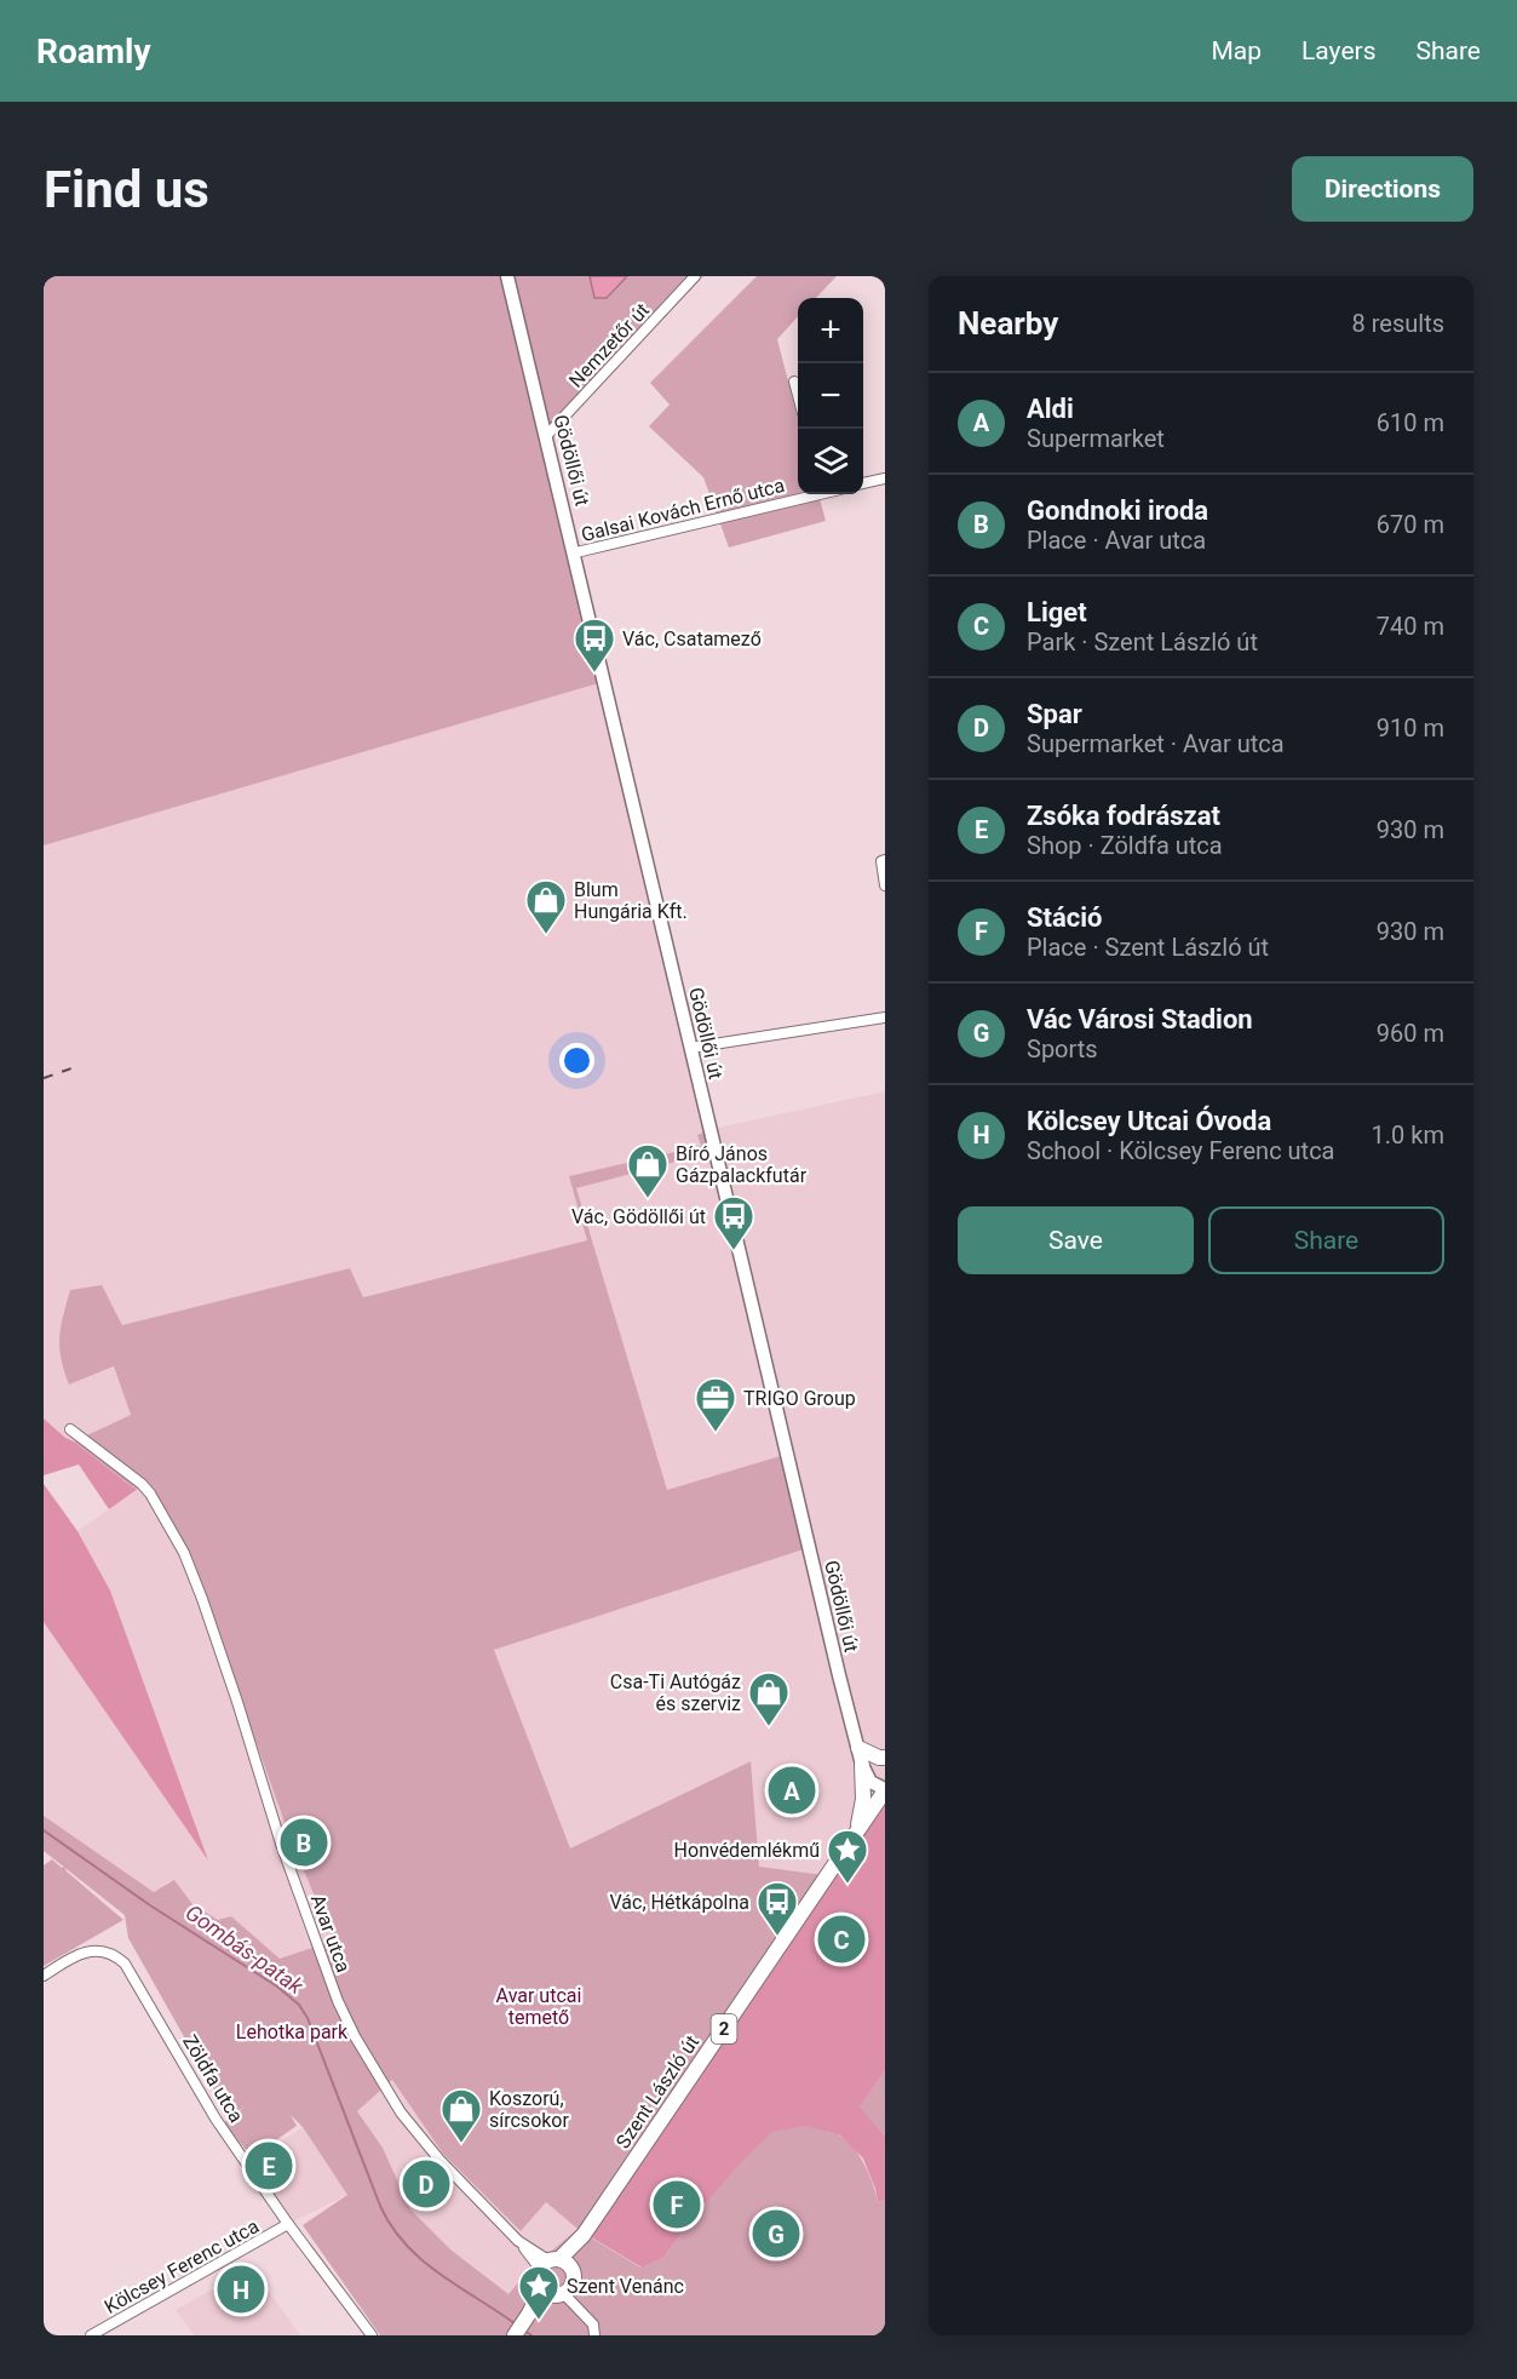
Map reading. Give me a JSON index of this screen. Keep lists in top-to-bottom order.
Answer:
{
  "streets": {
    "main road": ["Gödöllői út", "2", "Szent László út"],
    "street": [
      "Nemzetőr út",
      "Galsai Kovách Ernő utca",
      "Avar utca",
      "Zöldfa utca",
      "Kölcsey Ferenc utca"
    ]
  },
  "crossings": [
    ["Nemzetőr út", "Gödöllői út"],
    ["Gödöllői út", "Galsai Kovách Ernő utca"],
    ["Avar utca", "Szent László út"],
    ["Zöldfa utca", "Kölcsey Ferenc utca"]
  ],
  "water": ["Gombás-patak"],
  "parks": ["Avar utcai temető", "Lehotka park"],
  "places": {
    "bus stop": ["Vác, Csatamező", "Vác, Gödöllői út", "Vác, Hétkápolna"],
    "shop": [
      "Blum Hungária Kft.",
      "Bíró János Gázpalackfutár",
      "Csa-Ti Autógáz és szerviz",
      "Koszorú, sírcsokor"
    ],
    "office": ["TRIGO Group"],
    "place": ["Honvédemlékmű", "Szent Venánc"]
  },
  "page": {
    "header": "Roamly",
    "nav": ["Map", "Layers", "Share"],
    "buttons": [
      "Directions",
      ["Save", "Share"]
    ],
    "title": "Find us",
    "heading": ["Nearby", "8 results"],
    "map_buttons": ["+", "−"],
    "list": [
      {
        "mark": "A",
        "name": "Aldi",
        "note": "Supermarket",
        "value": "610 m"
      },
      {
        "mark": "B",
        "name": "Gondnoki iroda",
        "note": "Place · Avar utca",
        "value": "670 m"
      },
      {
        "mark": "C",
        "name": "Liget",
        "note": "Park · Szent László út",
        "value": "740 m"
      },
      {
        "mark": "D",
        "name": "Spar",
        "note": "Supermarket · Avar utca",
        "value": "910 m"
      },
      {
        "mark": "E",
        "name": "Zsóka fodrászat",
        "note": "Shop · Zöldfa utca",
        "value": "930 m"
      },
      {
        "mark": "F",
        "name": "Stáció",
        "note": "Place · Szent László út",
        "value": "930 m"
      },
      {
        "mark": "G",
        "name": "Vác Városi Stadion",
        "note": "Sports",
        "value": "960 m"
      },
      {
        "mark": "H",
        "name": "Kölcsey Utcai Óvoda",
        "note": "School · Kölcsey Ferenc utca",
        "value": "1.0 km"
      }
    ],
    "pins": [
      "A",
      "B",
      "C",
      "E",
      "D",
      "F",
      "G",
      "H"
    ]
  }
}
